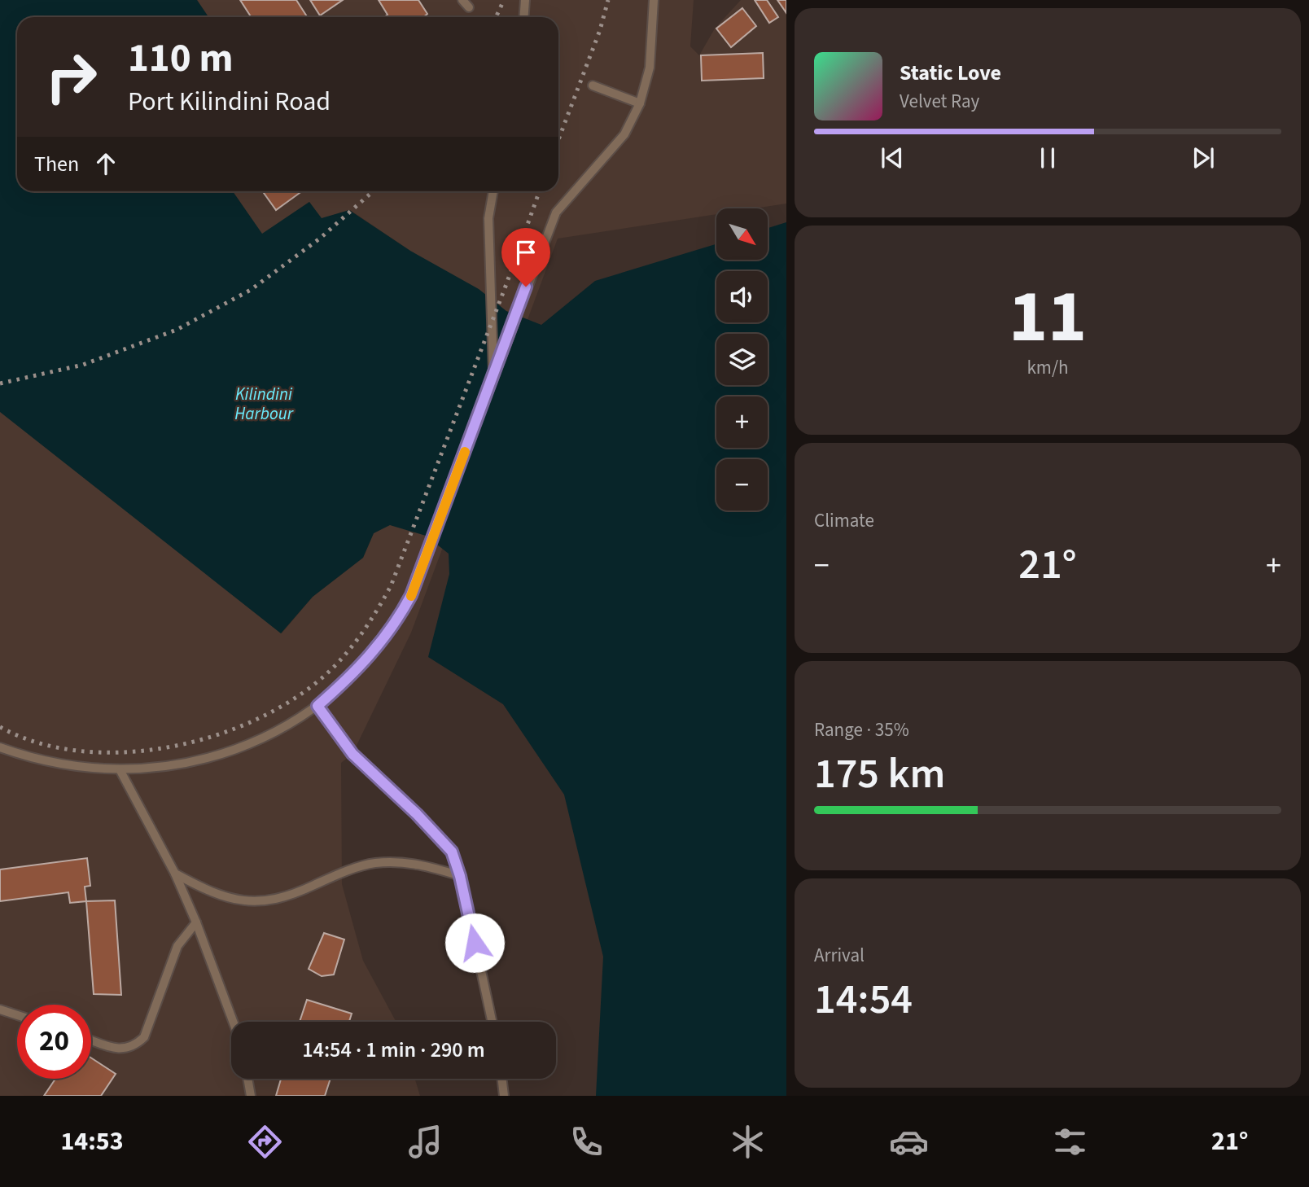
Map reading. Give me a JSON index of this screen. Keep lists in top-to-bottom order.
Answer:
{
  "water": ["Kilindini Harbour"],
  "north": "bottom right",
  "page": {
    "turn": ["110 m", "Port Kilindini Road"],
    "song": ["Static Love", "Velvet Ray"],
    "then": "Then",
    "map_buttons": ["+", "−"],
    "tile": [
      ["11", "km/h"],
      "Climate",
      ["Range · 35%", "175 km"],
      ["Arrival", "14:54"]
    ],
    "heat": ["−", "21°", "+"],
    "limit": "20",
    "trip": "14:54 · 1 min · 290 m",
    "tabs": ["14:53", "21°"]
  }
}
